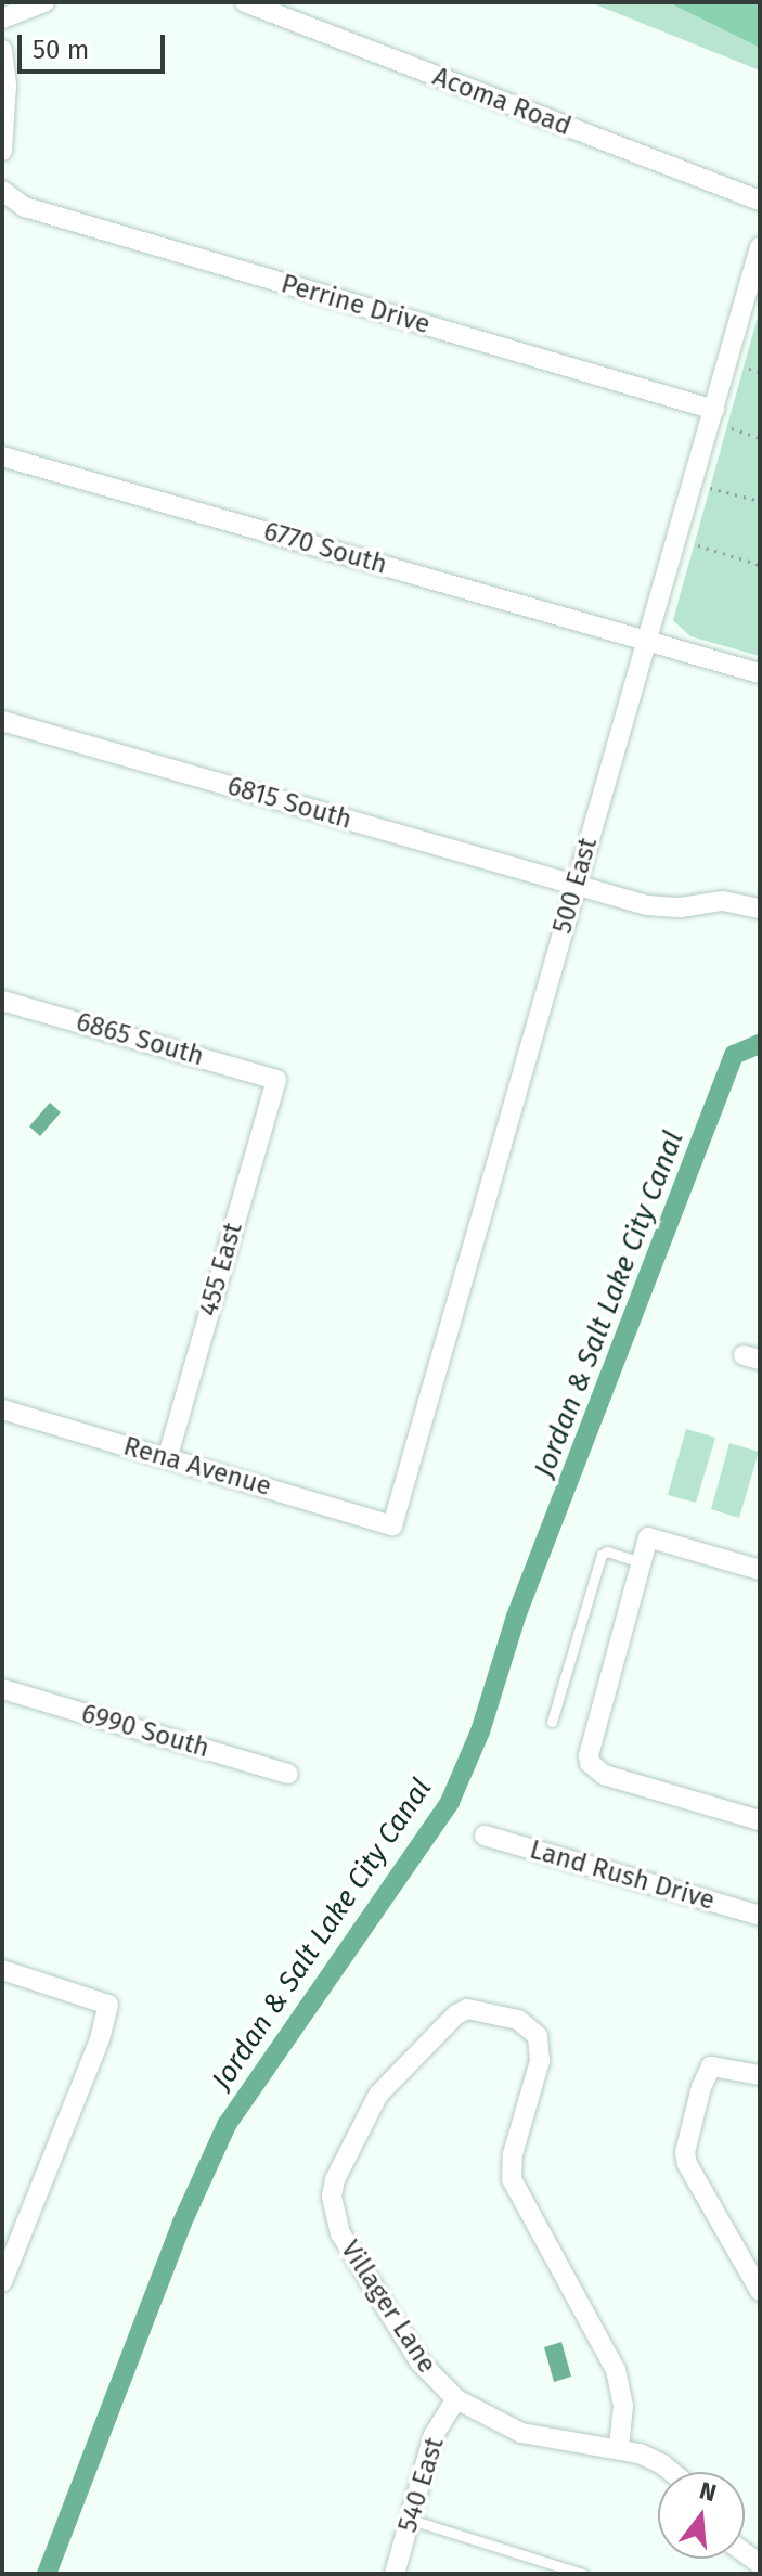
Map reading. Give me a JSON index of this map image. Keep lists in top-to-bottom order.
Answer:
{
  "streets": {
    "street": [
      "Acoma Road",
      "Perrine Drive",
      "6770 South",
      "6815 South",
      "500 East",
      "6865 South",
      "455 East",
      "Rena Avenue",
      "6990 South",
      "Land Rush Drive",
      "Villager Lane",
      "540 East"
    ]
  },
  "crossings": [
    ["Perrine Drive", "500 East"],
    ["6770 South", "500 East"],
    ["6815 South", "500 East"],
    ["500 East", "Rena Avenue"],
    ["6865 South", "455 East"],
    ["455 East", "Rena Avenue"],
    ["Villager Lane", "540 East"]
  ],
  "water": ["Jordan & Salt Lake City Canal"],
  "scale_bar": "50 m",
  "north": "top"
}
